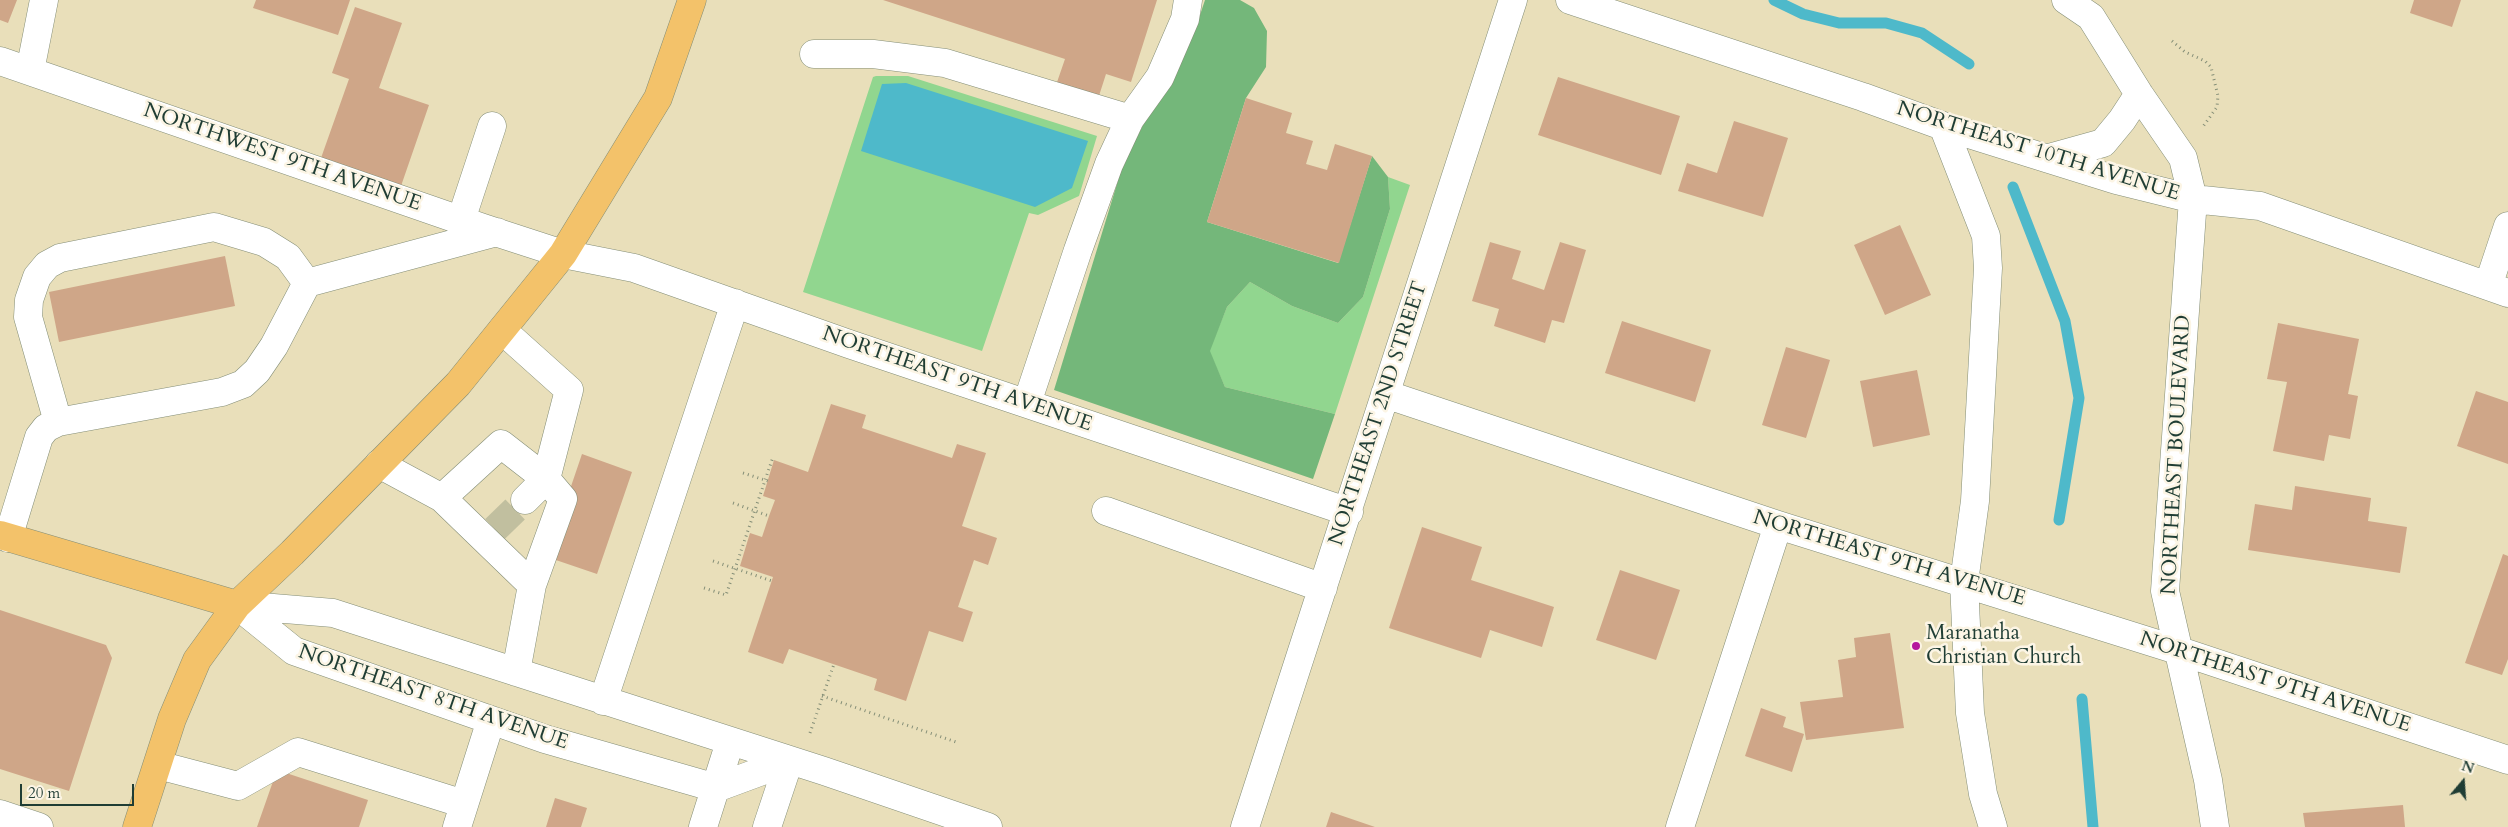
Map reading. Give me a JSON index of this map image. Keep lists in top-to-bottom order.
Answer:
{
  "streets": {
    "street": [
      "NORTHEAST 10TH AVENUE",
      "NORTHWEST 9TH AVENUE",
      "NORTHEAST 9TH AVENUE",
      "NORTHEAST 2ND STREET",
      "NORTHEAST BOULEVARD",
      "NORTHEAST 8TH AVENUE"
    ]
  },
  "crossings": [
    ["NORTHEAST 10TH AVENUE", "NORTHEAST BOULEVARD"],
    ["NORTHWEST 9TH AVENUE", "NORTHEAST 9TH AVENUE"],
    ["NORTHEAST 9TH AVENUE", "NORTHEAST 2ND STREET"],
    ["NORTHEAST 9TH AVENUE", "NORTHEAST BOULEVARD"]
  ],
  "places": ["Maranatha Christian Church"],
  "scale_bar": "20 m",
  "north": "top"
}
